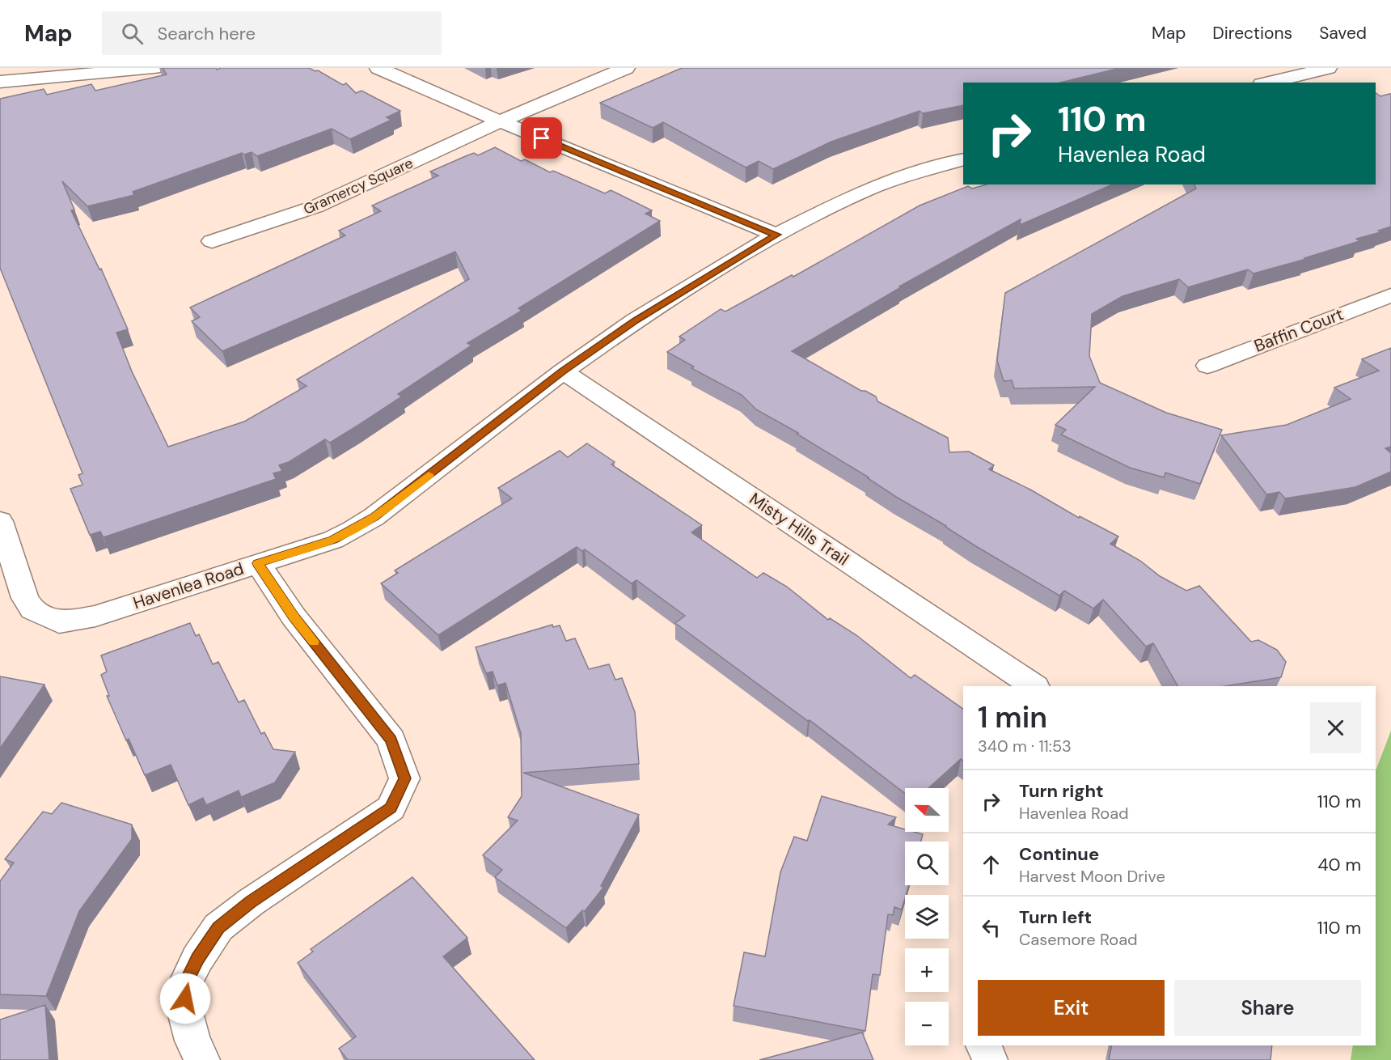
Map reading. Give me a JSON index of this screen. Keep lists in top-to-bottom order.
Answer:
{
  "streets": {
    "street": [
      "Gramercy Square",
      "Baffin Court",
      "Misty Hills Trail",
      "Havenlea Road"
    ]
  },
  "crossings": [
    ["Misty Hills Trail", "Havenlea Road"]
  ],
  "north": "left",
  "page": {
    "header": "Map",
    "search": "Search here",
    "nav": ["Map", "Directions", "Saved"],
    "turn": ["110 m", "Havenlea Road"],
    "heading": ["1 min", "340 m · 11:53"],
    "list": [
      {
        "name": "Turn right",
        "note": "Havenlea Road",
        "value": "110 m"
      },
      {
        "name": "Continue",
        "note": "Harvest Moon Drive",
        "value": "40 m"
      },
      {
        "name": "Turn left",
        "note": "Casemore Road",
        "value": "110 m"
      }
    ],
    "map_buttons": ["+", "−"],
    "buttons": ["Exit", "Share"]
  }
}
